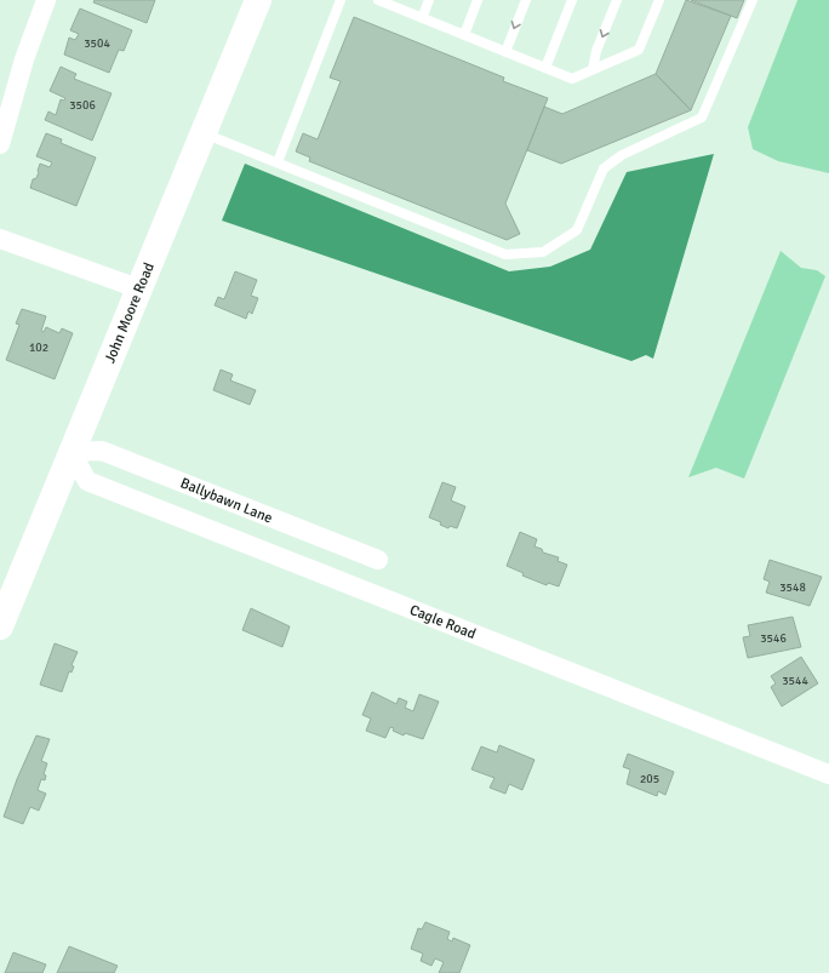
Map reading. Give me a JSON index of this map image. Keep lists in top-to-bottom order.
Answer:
{
  "streets": {
    "street": ["John Moore Road", "Ballybawn Lane", "Cagle Road"]
  },
  "crossings": [
    ["John Moore Road", "Ballybawn Lane"],
    ["John Moore Road", "Cagle Road"],
    ["Ballybawn Lane", "Cagle Road"]
  ],
  "house_numbers": [
    "3504",
    "3506",
    "102",
    "3548",
    "3546",
    "3544",
    "205"
  ]
}
